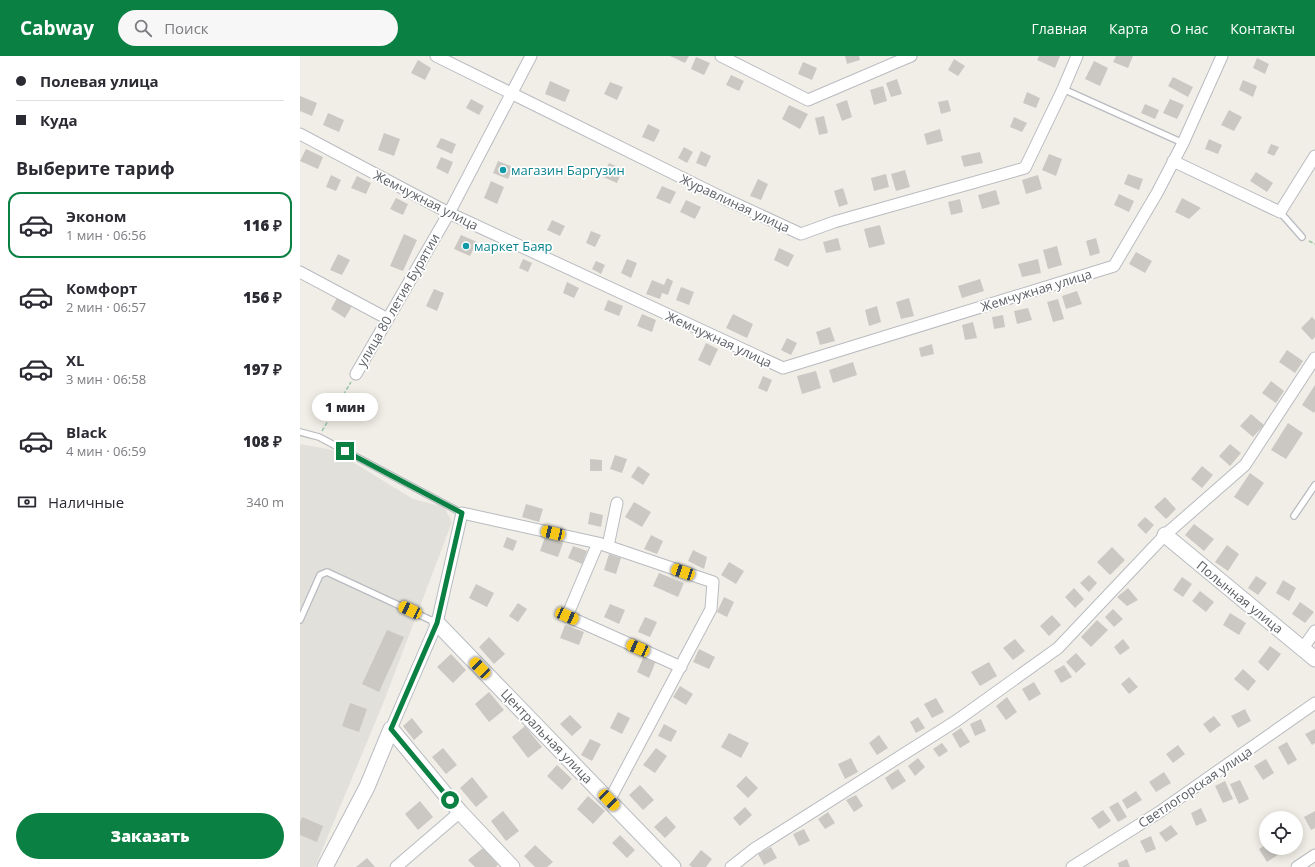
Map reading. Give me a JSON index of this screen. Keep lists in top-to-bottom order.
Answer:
{
  "streets": {
    "street": [
      "Жемчужная улица",
      "Журавлиная улица",
      "улица 80 летия Бурятии",
      "Полынная улица",
      "Центральная улица",
      "Светлогорская улица"
    ]
  },
  "crossings": [
    ["Жемчужная улица", "улица 80 летия Бурятии"],
    ["Журавлиная улица", "улица 80 летия Бурятии"]
  ],
  "places": ["магазин Баргузин", "маркет Баяр"],
  "page": {
    "header": "Cabway",
    "search": "Поиск",
    "nav": [
      "Главная",
      "Карта",
      "О нас",
      "Контакты"
    ],
    "banner": ["Полевая улица", "Куда"],
    "heading": "Выберите тариф",
    "list": [
      {
        "name": "Эконом",
        "note": "1 мин · 06:56",
        "value": "116 ₽"
      },
      {
        "name": "Комфорт",
        "note": "2 мин · 06:57",
        "value": "156 ₽"
      },
      {
        "name": "XL",
        "note": "3 мин · 06:58",
        "value": "197 ₽"
      },
      {
        "name": "Black",
        "note": "4 мин · 06:59",
        "value": "108 ₽"
      }
    ],
    "bubble": "1 мин",
    "pay": ["Наличные", "340 m"],
    "buttons": "Заказать"
  }
}
